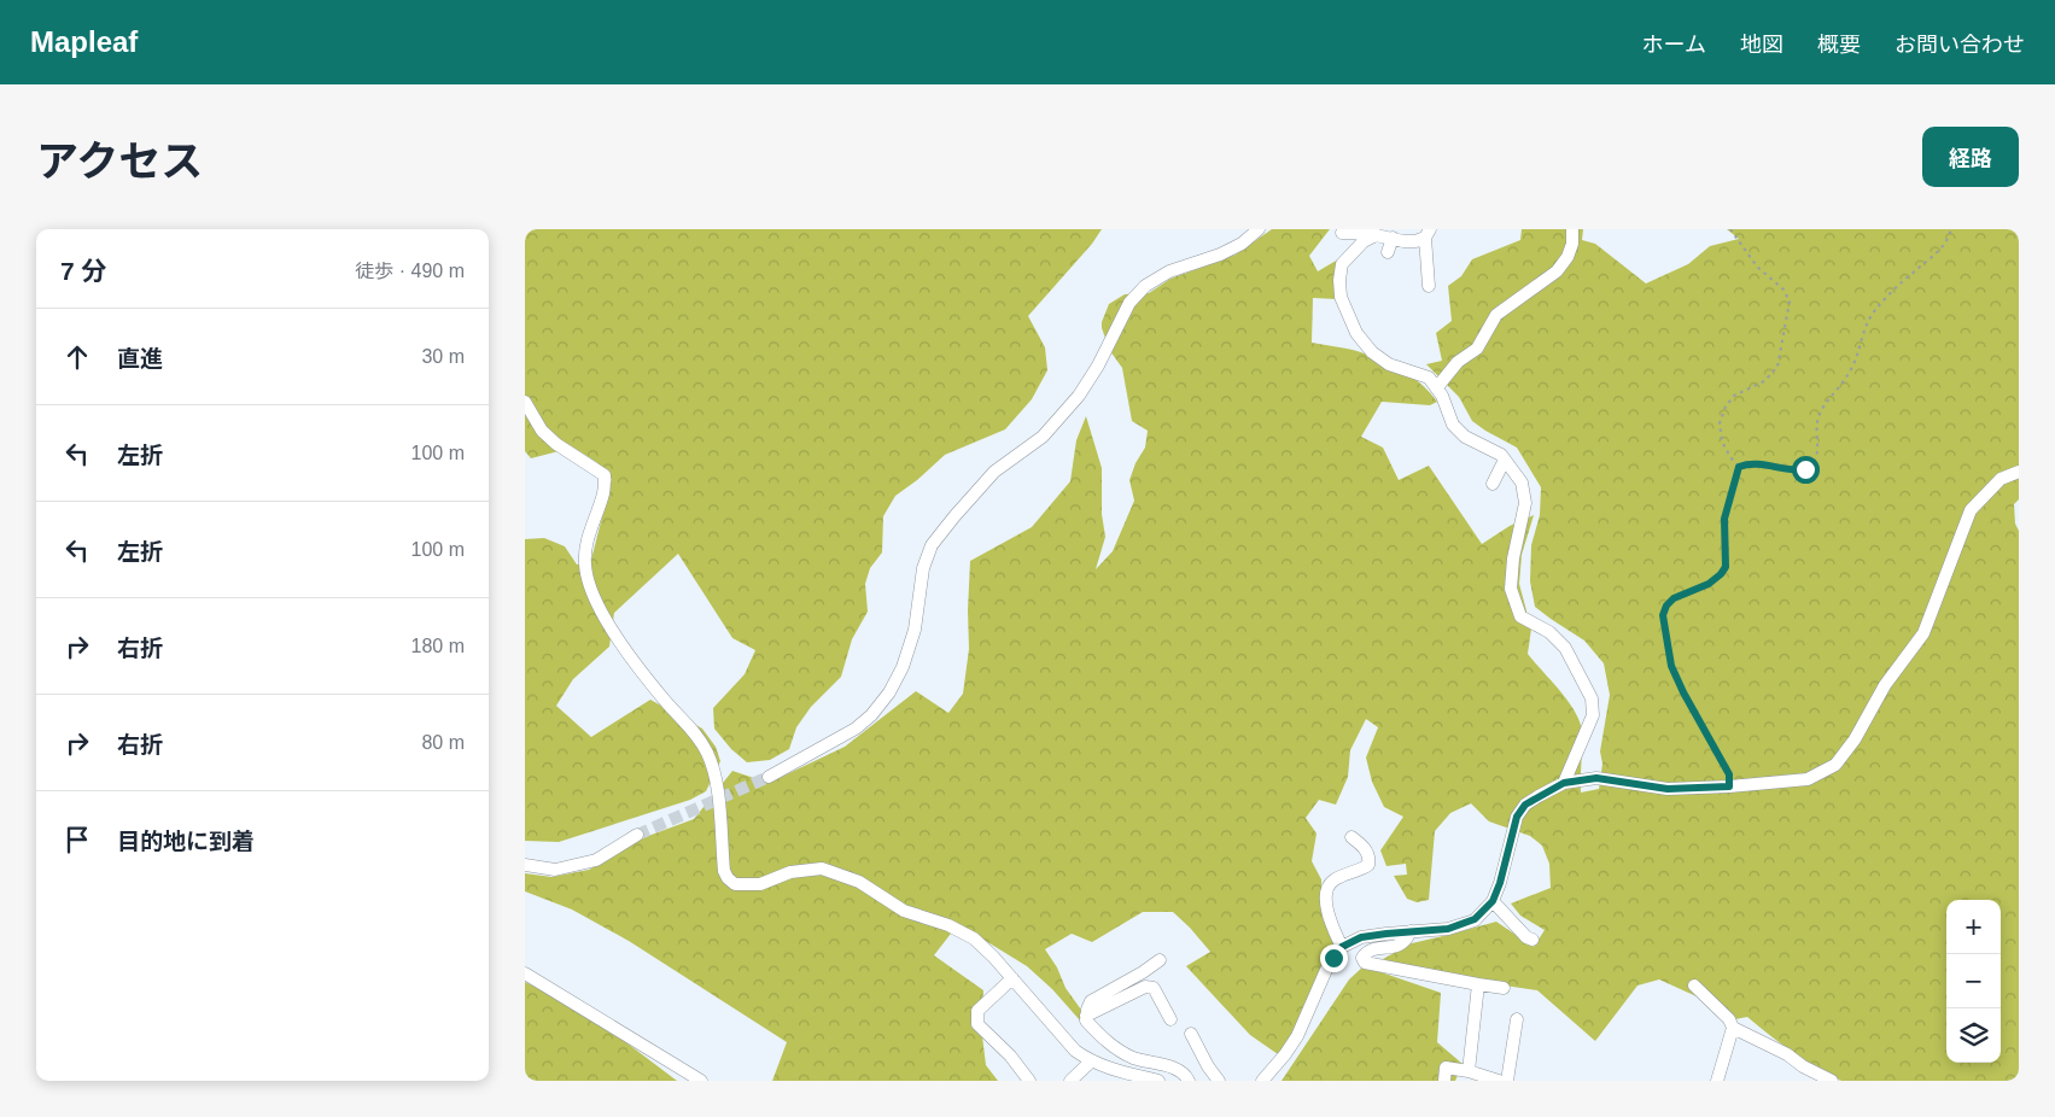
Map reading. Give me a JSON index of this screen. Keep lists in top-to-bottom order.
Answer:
{
  "page": {
    "header": "Mapleaf",
    "nav": [
      "ホーム",
      "地図",
      "概要",
      "お問い合わせ"
    ],
    "title": "アクセス",
    "buttons": "経路",
    "heading": ["7 分", "徒歩 · 490 m"],
    "list": [
      ["直進", "30 m"],
      ["左折", "100 m"],
      ["左折", "100 m"],
      ["右折", "180 m"],
      ["右折", "80 m"],
      "目的地に到着"
    ],
    "map_buttons": ["+", "−"]
  }
}
